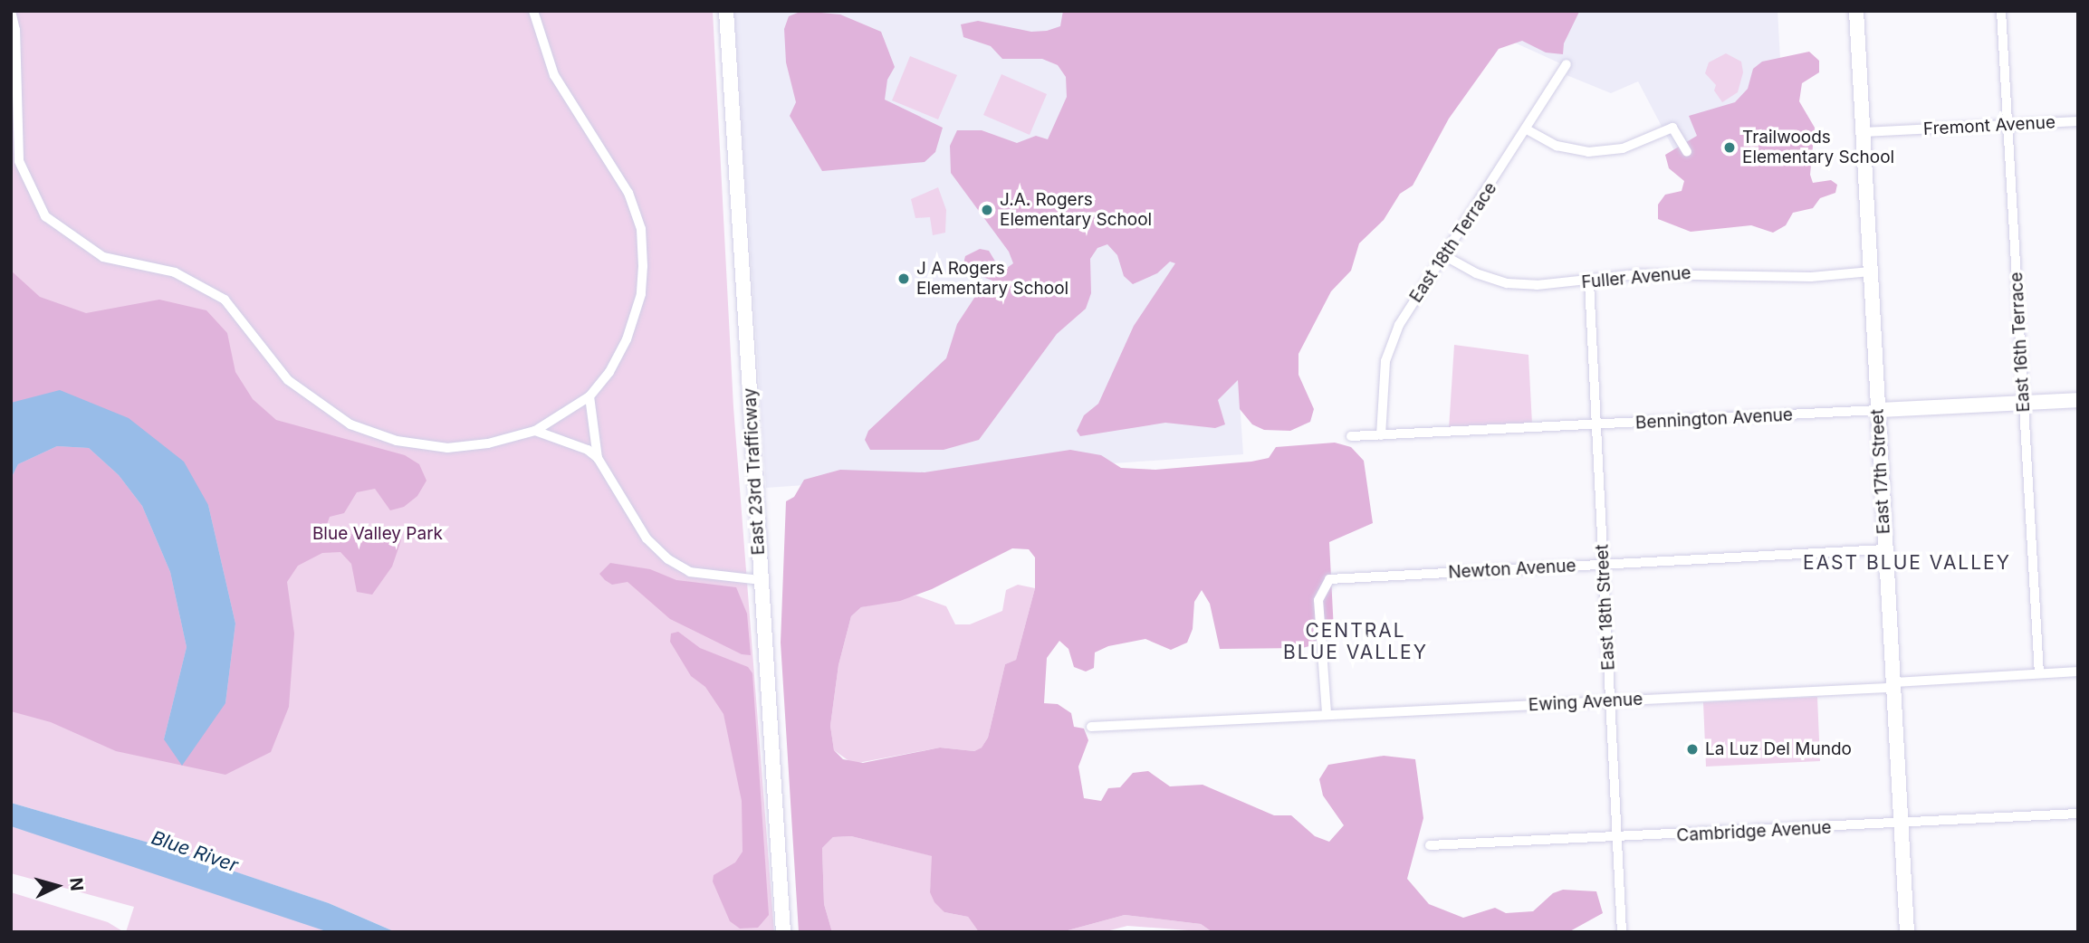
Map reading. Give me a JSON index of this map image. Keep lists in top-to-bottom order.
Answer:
{
  "streets": {
    "street": [
      "Fremont Avenue",
      "East 18th Terrace",
      "Fuller Avenue",
      "East 16th Terrace",
      "Bennington Avenue",
      "East 23rd Trafficway",
      "East 17th Street",
      "Newton Avenue",
      "East 18th Street",
      "Ewing Avenue",
      "Cambridge Avenue"
    ]
  },
  "crossings": [
    ["Fremont Avenue", "East 16th Terrace"],
    ["Fremont Avenue", "East 17th Street"],
    ["East 18th Terrace", "Fuller Avenue"],
    ["East 18th Terrace", "Bennington Avenue"],
    ["Fuller Avenue", "East 17th Street"],
    ["Fuller Avenue", "East 18th Street"],
    ["East 16th Terrace", "Bennington Avenue"],
    ["East 16th Terrace", "Ewing Avenue"],
    ["Bennington Avenue", "East 17th Street"],
    ["Bennington Avenue", "East 18th Street"],
    ["East 17th Street", "Newton Avenue"],
    ["East 17th Street", "Ewing Avenue"],
    ["East 17th Street", "Cambridge Avenue"],
    ["Newton Avenue", "East 18th Street"],
    ["Newton Avenue", "Ewing Avenue"],
    ["East 18th Street", "Ewing Avenue"],
    ["East 18th Street", "Cambridge Avenue"]
  ],
  "districts": ["EAST BLUE VALLEY", "CENTRAL BLUE VALLEY"],
  "water": ["Blue River"],
  "parks": ["Blue Valley Park"],
  "places": [
    "Trailwoods Elementary School",
    "J.A. Rogers Elementary School",
    "J A Rogers Elementary School",
    "La Luz Del Mundo"
  ],
  "north": "right"
}
